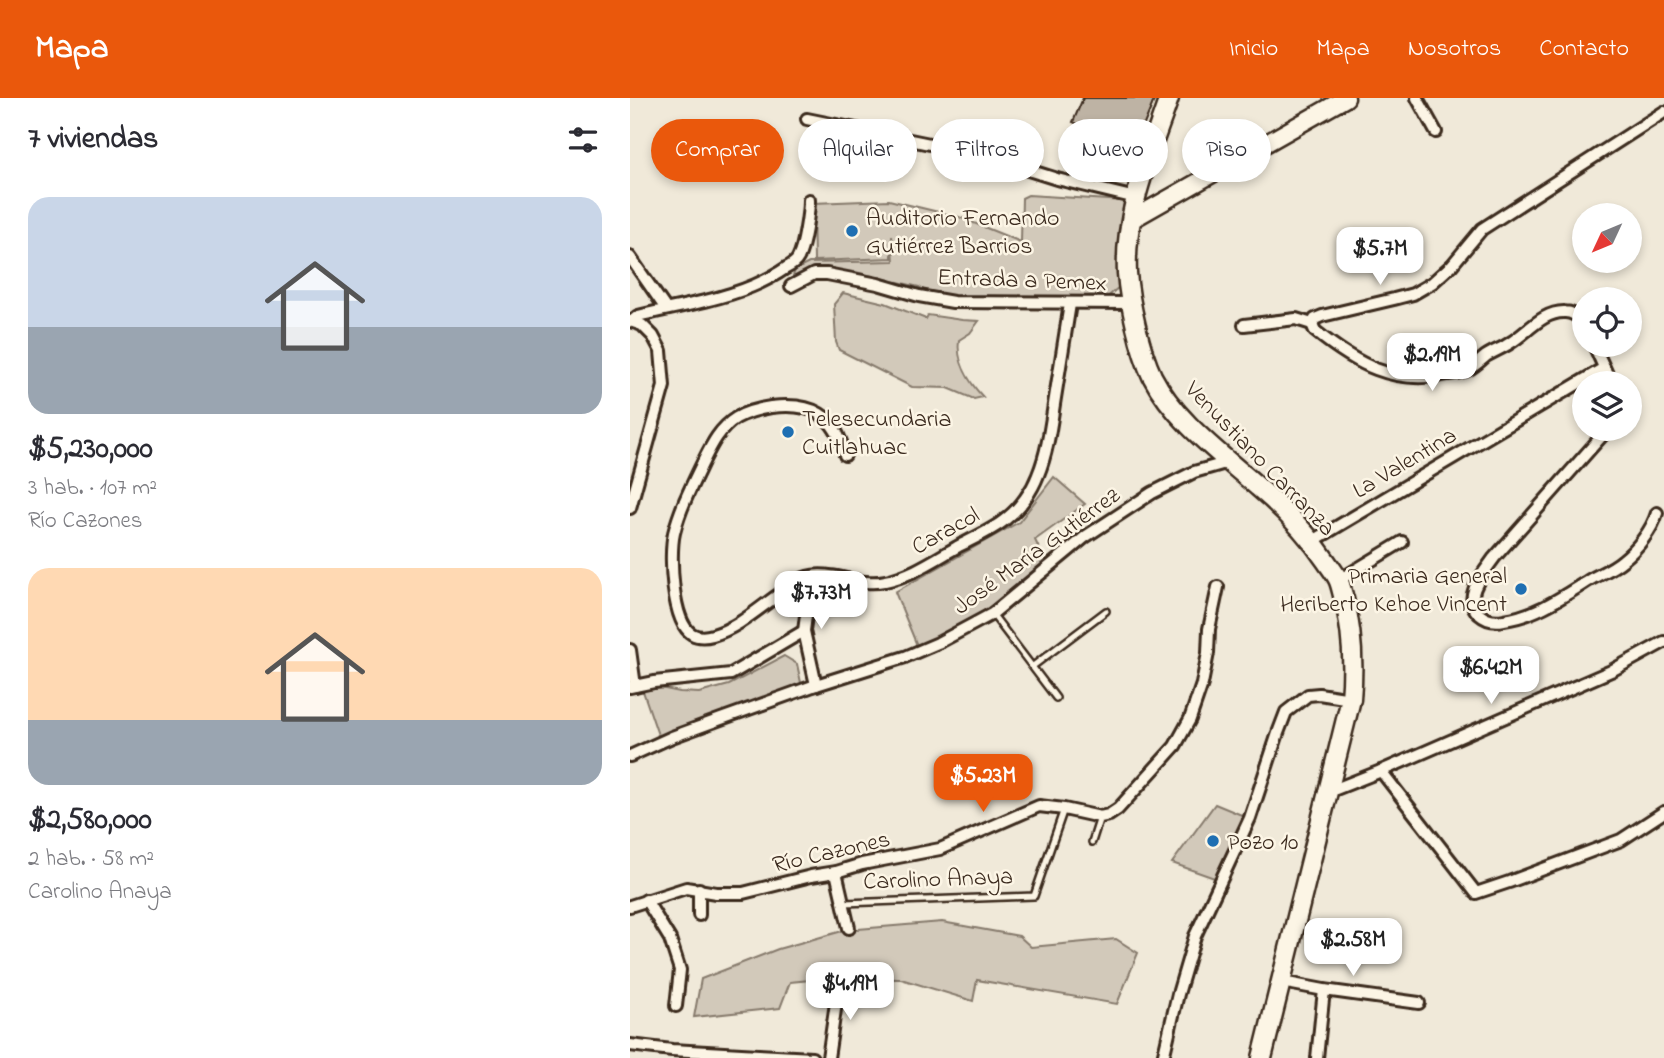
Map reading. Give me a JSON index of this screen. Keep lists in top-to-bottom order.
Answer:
{
  "streets": {
    "main road": ["Venustiano Carranza"],
    "street": [
      "Entrada a Pemex",
      "La Valentina",
      "Caracol",
      "José María Gutiérrez",
      "Río Cazones"
    ],
    "lane": ["Carolino Anaya"]
  },
  "crossings": [
    ["Entrada a Pemex", "Venustiano Carranza"],
    ["Entrada a Pemex", "Caracol"],
    ["Venustiano Carranza", "La Valentina"],
    ["Venustiano Carranza", "José María Gutiérrez"],
    ["Río Cazones", "Carolino Anaya"]
  ],
  "places": [
    "Auditorio Fernando Gutiérrez Barrios",
    "Telesecundaria Cuitlahuac",
    "Primaria General Heriberto Kehoe Vincent",
    "Pozo 10"
  ],
  "north": "bottom left",
  "page": {
    "header": "Mapa",
    "nav": [
      "Inicio",
      "Mapa",
      "Nosotros",
      "Contacto"
    ],
    "heading": "7 viviendas",
    "chip": [
      "Comprar",
      "Alquilar",
      "Filtros",
      "Nuevo",
      "Piso"
    ],
    "list": [
      {
        "name": "$5,230,000",
        "note": "3 hab. · 107 m² · Río Cazones"
      },
      {
        "name": "$2,580,000",
        "note": "2 hab. · 58 m² · Carolino Anaya"
      }
    ],
    "price": [
      "$5.7M",
      "$2.19M",
      "$7.73M",
      "$6.42M",
      "$5.23M",
      "$2.58M",
      "$4.19M"
    ]
  }
}
